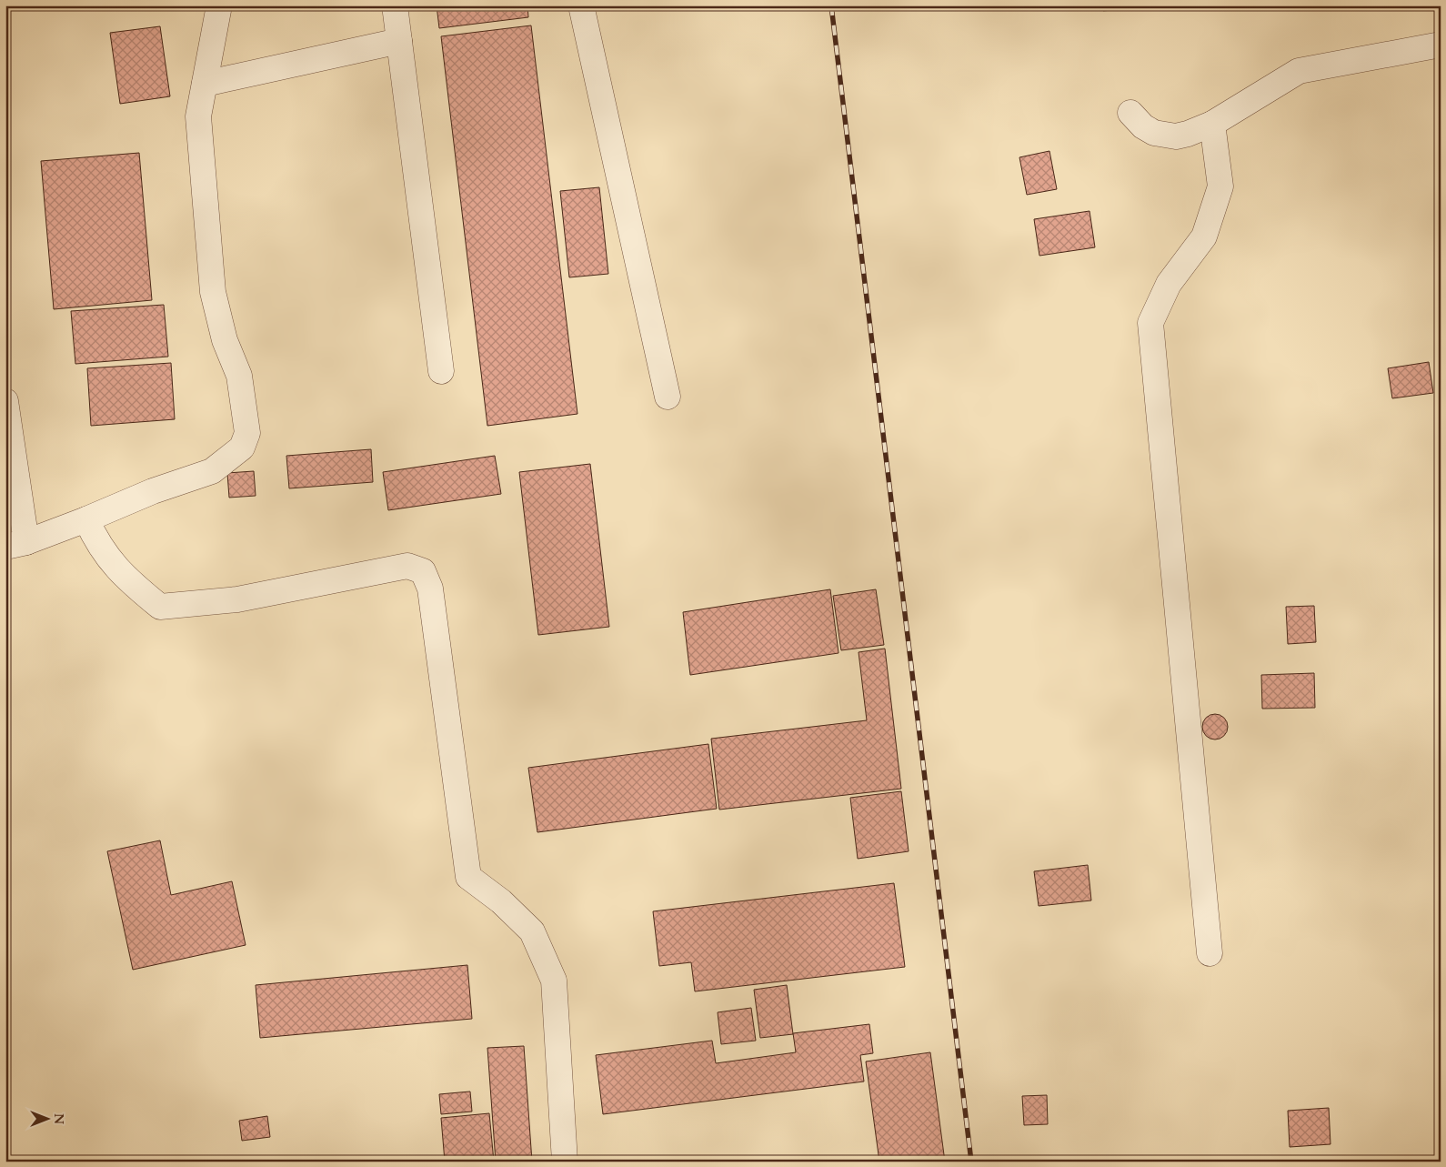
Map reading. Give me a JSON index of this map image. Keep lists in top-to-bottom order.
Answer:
{
  "north": "right"
}
